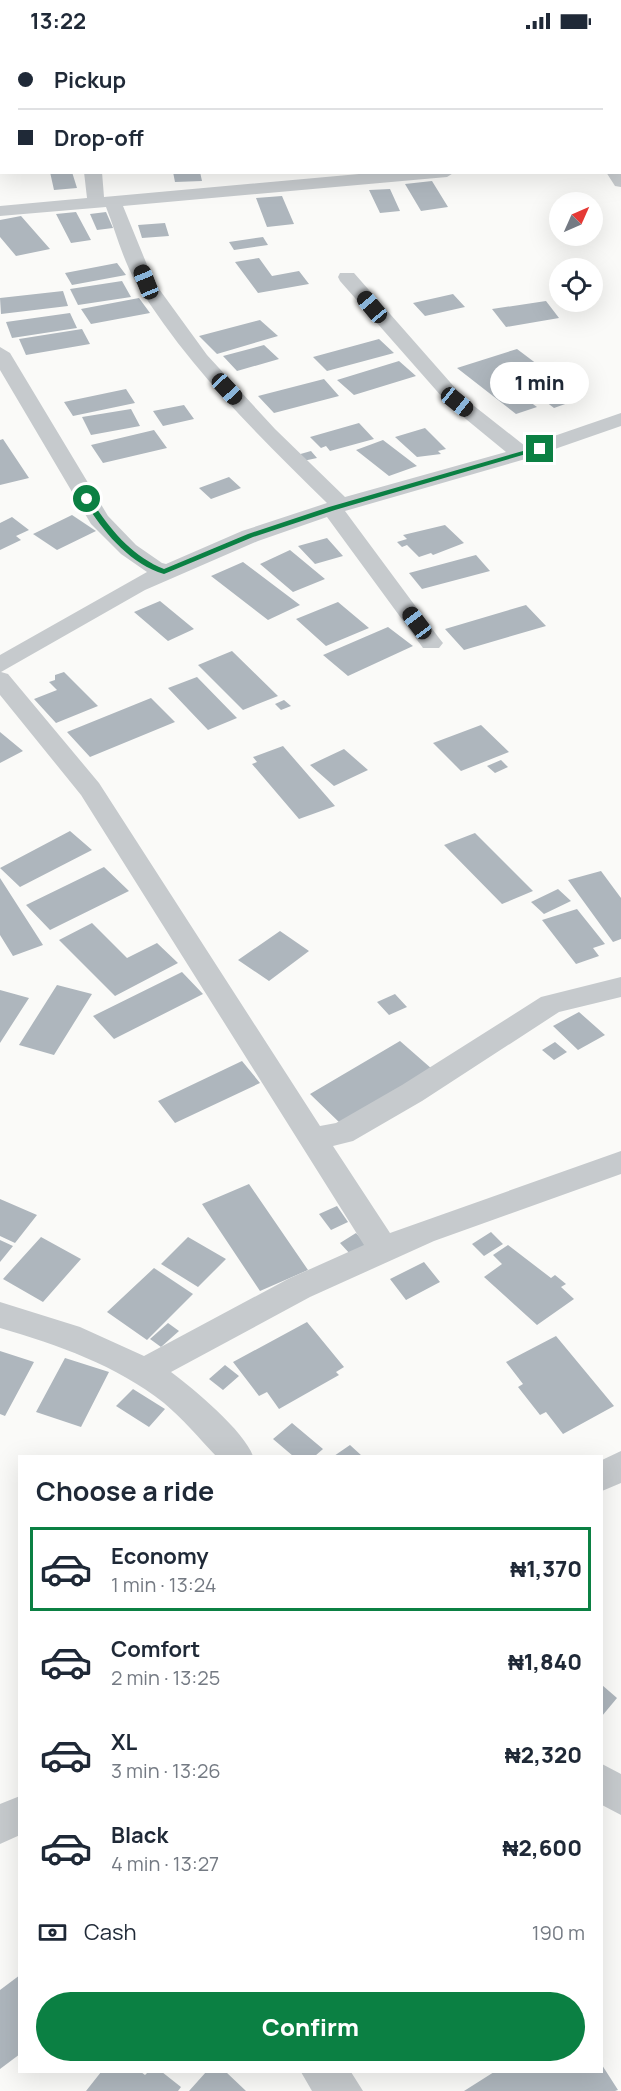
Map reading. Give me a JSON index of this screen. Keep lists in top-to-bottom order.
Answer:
{
  "north": "top right",
  "page": {
    "status": "13:22",
    "banner": ["Pickup", "Drop-off"],
    "bubble": "1 min",
    "heading": "Choose a ride",
    "list": [
      {
        "name": "Economy",
        "note": "1 min · 13:24",
        "value": "₦1,370"
      },
      {
        "name": "Comfort",
        "note": "2 min · 13:25",
        "value": "₦1,840"
      },
      {
        "name": "XL",
        "note": "3 min · 13:26",
        "value": "₦2,320"
      },
      {
        "name": "Black",
        "note": "4 min · 13:27",
        "value": "₦2,600"
      }
    ],
    "pay": ["Cash", "190 m"],
    "buttons": "Confirm"
  }
}
